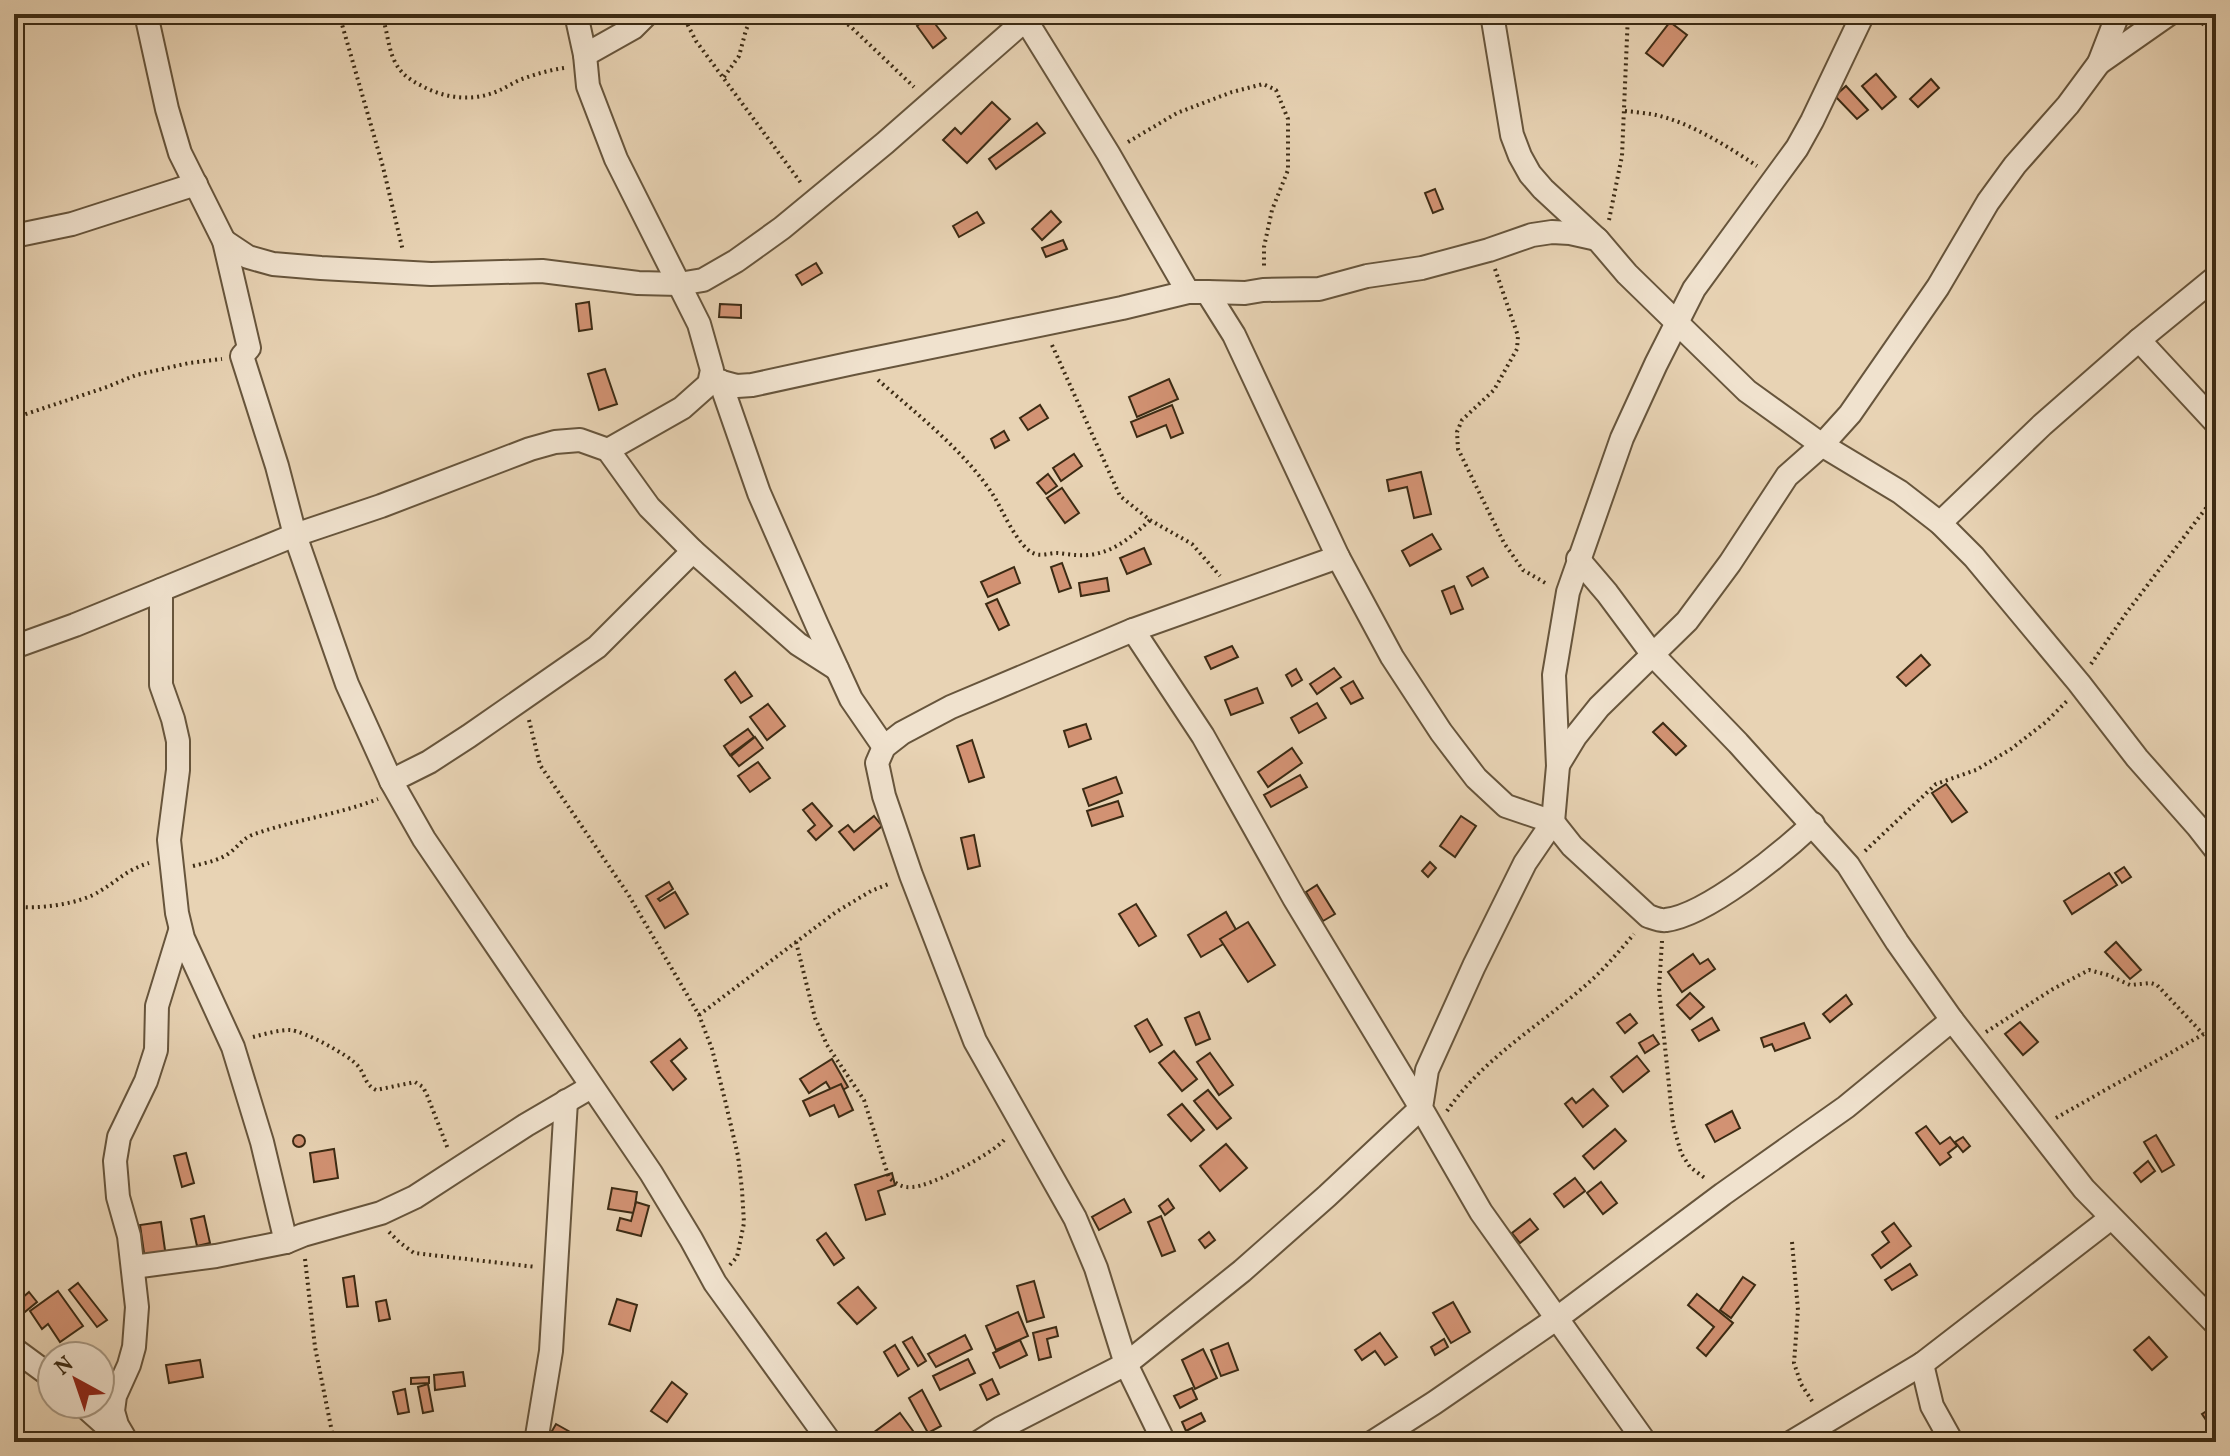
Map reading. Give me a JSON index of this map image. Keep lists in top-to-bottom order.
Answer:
{
  "north": "top left"
}
